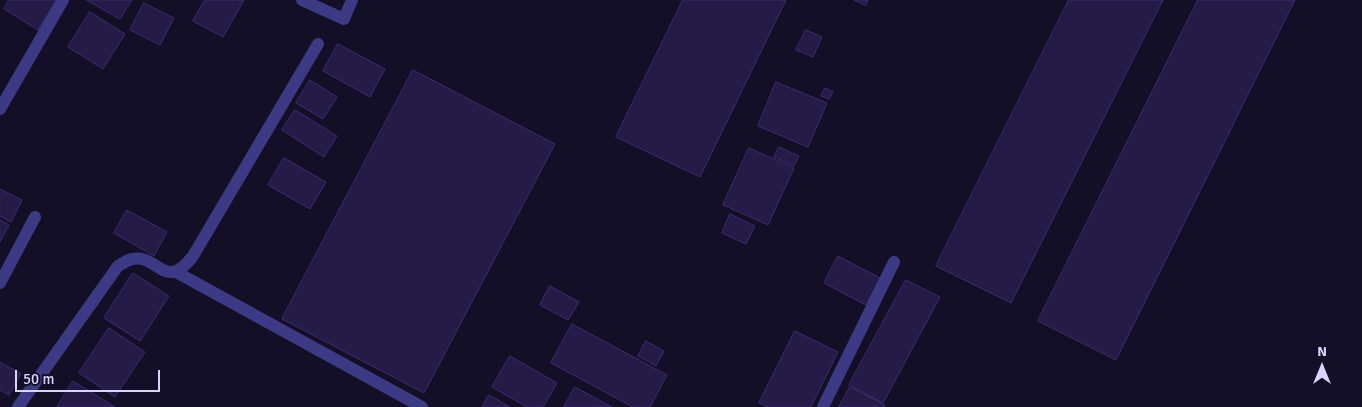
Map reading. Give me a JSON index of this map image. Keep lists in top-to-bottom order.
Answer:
{
  "scale_bar": "50 m",
  "north": "top"
}
